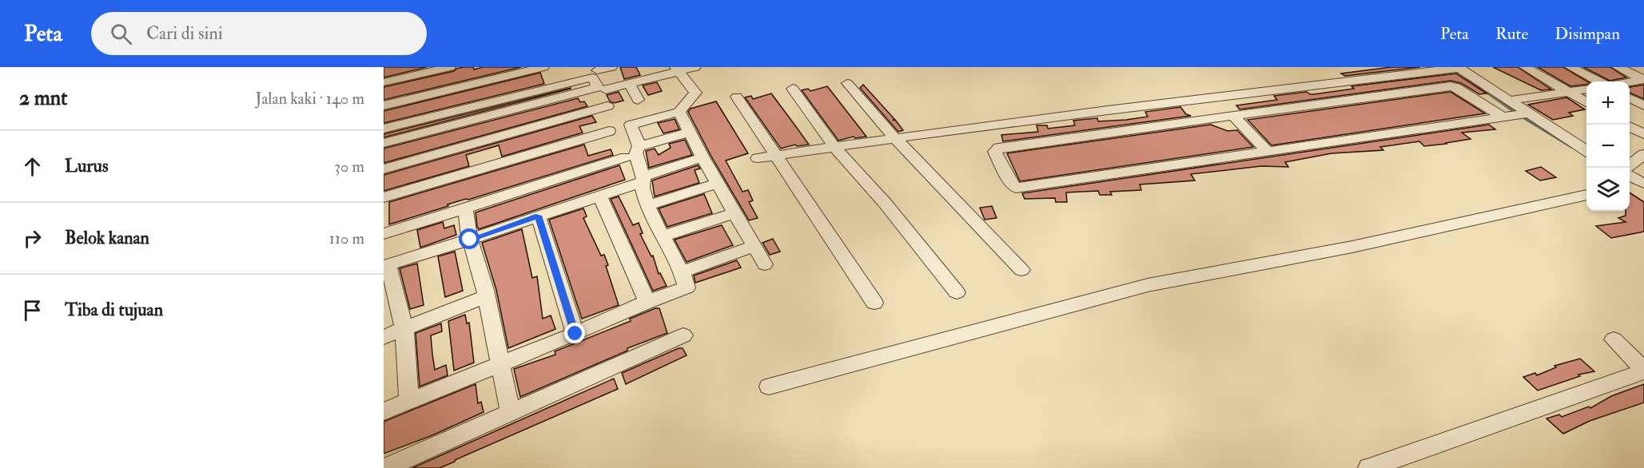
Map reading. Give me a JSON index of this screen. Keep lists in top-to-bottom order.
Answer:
{
  "page": {
    "header": "Peta",
    "search": "Cari di sini",
    "nav": ["Peta", "Rute", "Disimpan"],
    "heading": ["2 mnt", "Jalan kaki · 140 m"],
    "map_buttons": ["+", "−"],
    "list": [
      ["Lurus", "30 m"],
      ["Belok kanan", "110 m"],
      "Tiba di tujuan"
    ]
  }
}
